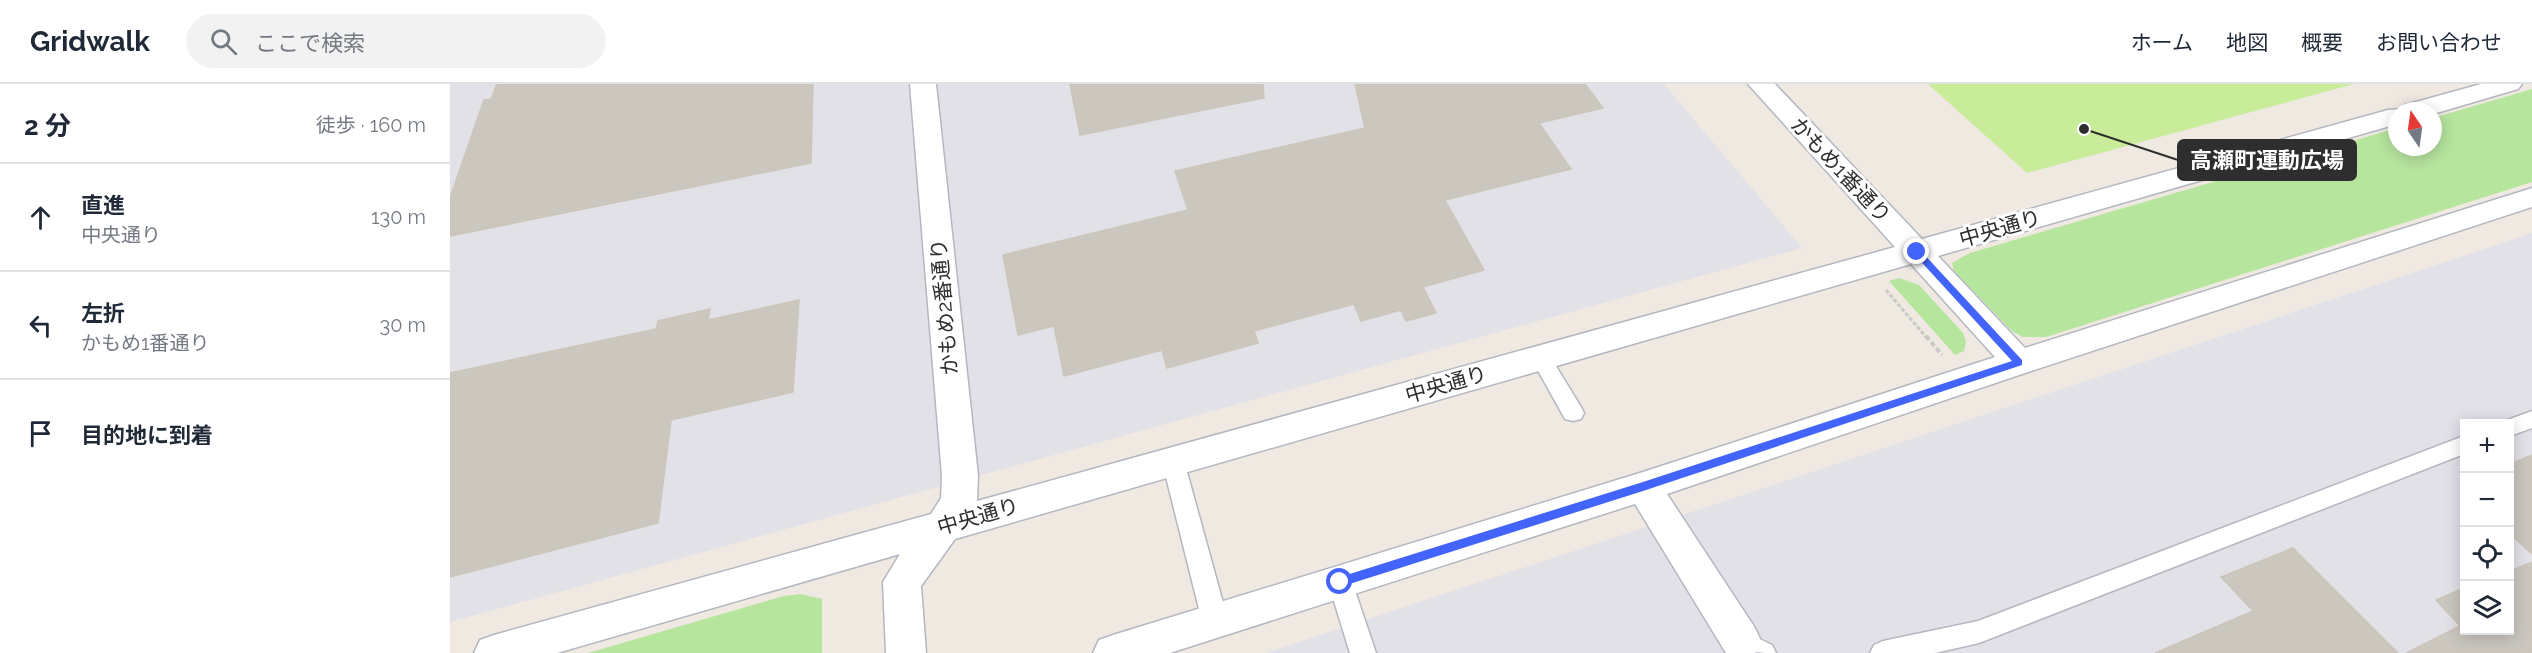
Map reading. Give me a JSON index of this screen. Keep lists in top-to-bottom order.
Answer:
{
  "streets": {
    "street": ["かもめ1番通り", "中央通り", "かもめ2番通り"]
  },
  "crossings": [
    ["かもめ1番通り", "中央通り"],
    ["中央通り", "かもめ2番通り"]
  ],
  "places": ["高瀬町運動広場"],
  "north": "top",
  "page": {
    "header": "Gridwalk",
    "search": "ここで検索",
    "nav": [
      "ホーム",
      "地図",
      "概要",
      "お問い合わせ"
    ],
    "heading": ["2 分", "徒歩 · 160 m"],
    "list": [
      ["直進", "中央通り", "130 m"],
      ["左折", "かもめ1番通り", "30 m"],
      "目的地に到着"
    ],
    "map_buttons": ["+", "−"]
  }
}
